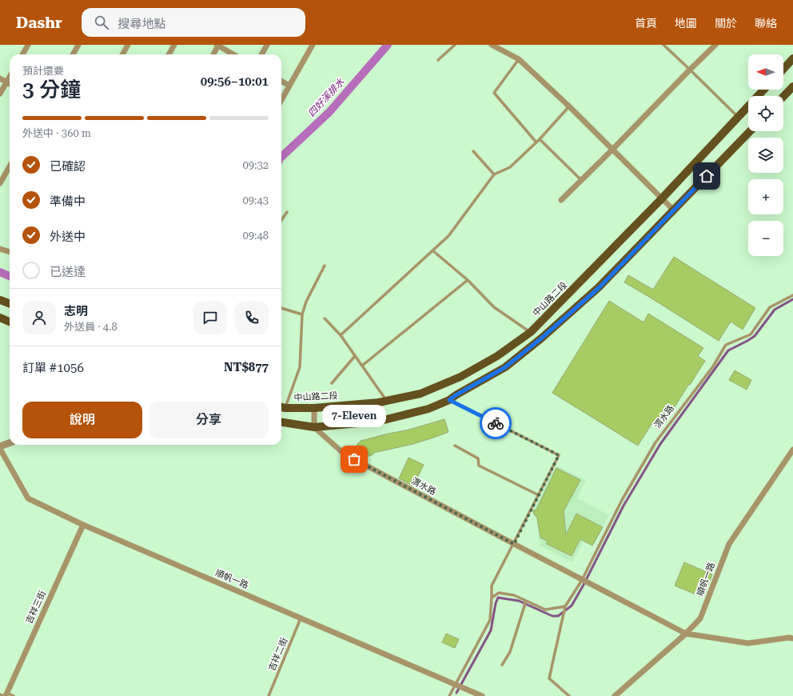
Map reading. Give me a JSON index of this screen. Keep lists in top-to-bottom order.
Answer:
{
  "streets": {
    "main road": ["中山路二段"],
    "street": ["渭水路", "順帆一路", "吉祥三街"],
    "lane": ["吉祥二街"]
  },
  "crossings": [
    ["渭水路", "順帆一路"],
    ["順帆一路", "吉祥三街"],
    ["順帆一路", "吉祥二街"]
  ],
  "water": ["四好溪排水"],
  "places": ["7-Eleven"],
  "north": "left",
  "page": {
    "header": "Dashr",
    "search": "搜尋地點",
    "nav": [
      "首頁",
      "地圖",
      "關於",
      "聯絡"
    ],
    "map_buttons": ["+", "−"],
    "heading": ["3 分鐘", "預計還要", "09:56–10:01"],
    "panel": [
      "志明",
      "外送員 · 4.8",
      "訂單 #1056",
      "NT$877"
    ],
    "bar": "外送中 · 360 m",
    "list": [
      ["已確認", "09:32"],
      ["準備中", "09:43"],
      ["外送中", "09:48"],
      "已送達"
    ],
    "buttons": ["說明", "分享"],
    "bubble": "7-Eleven"
  }
}
